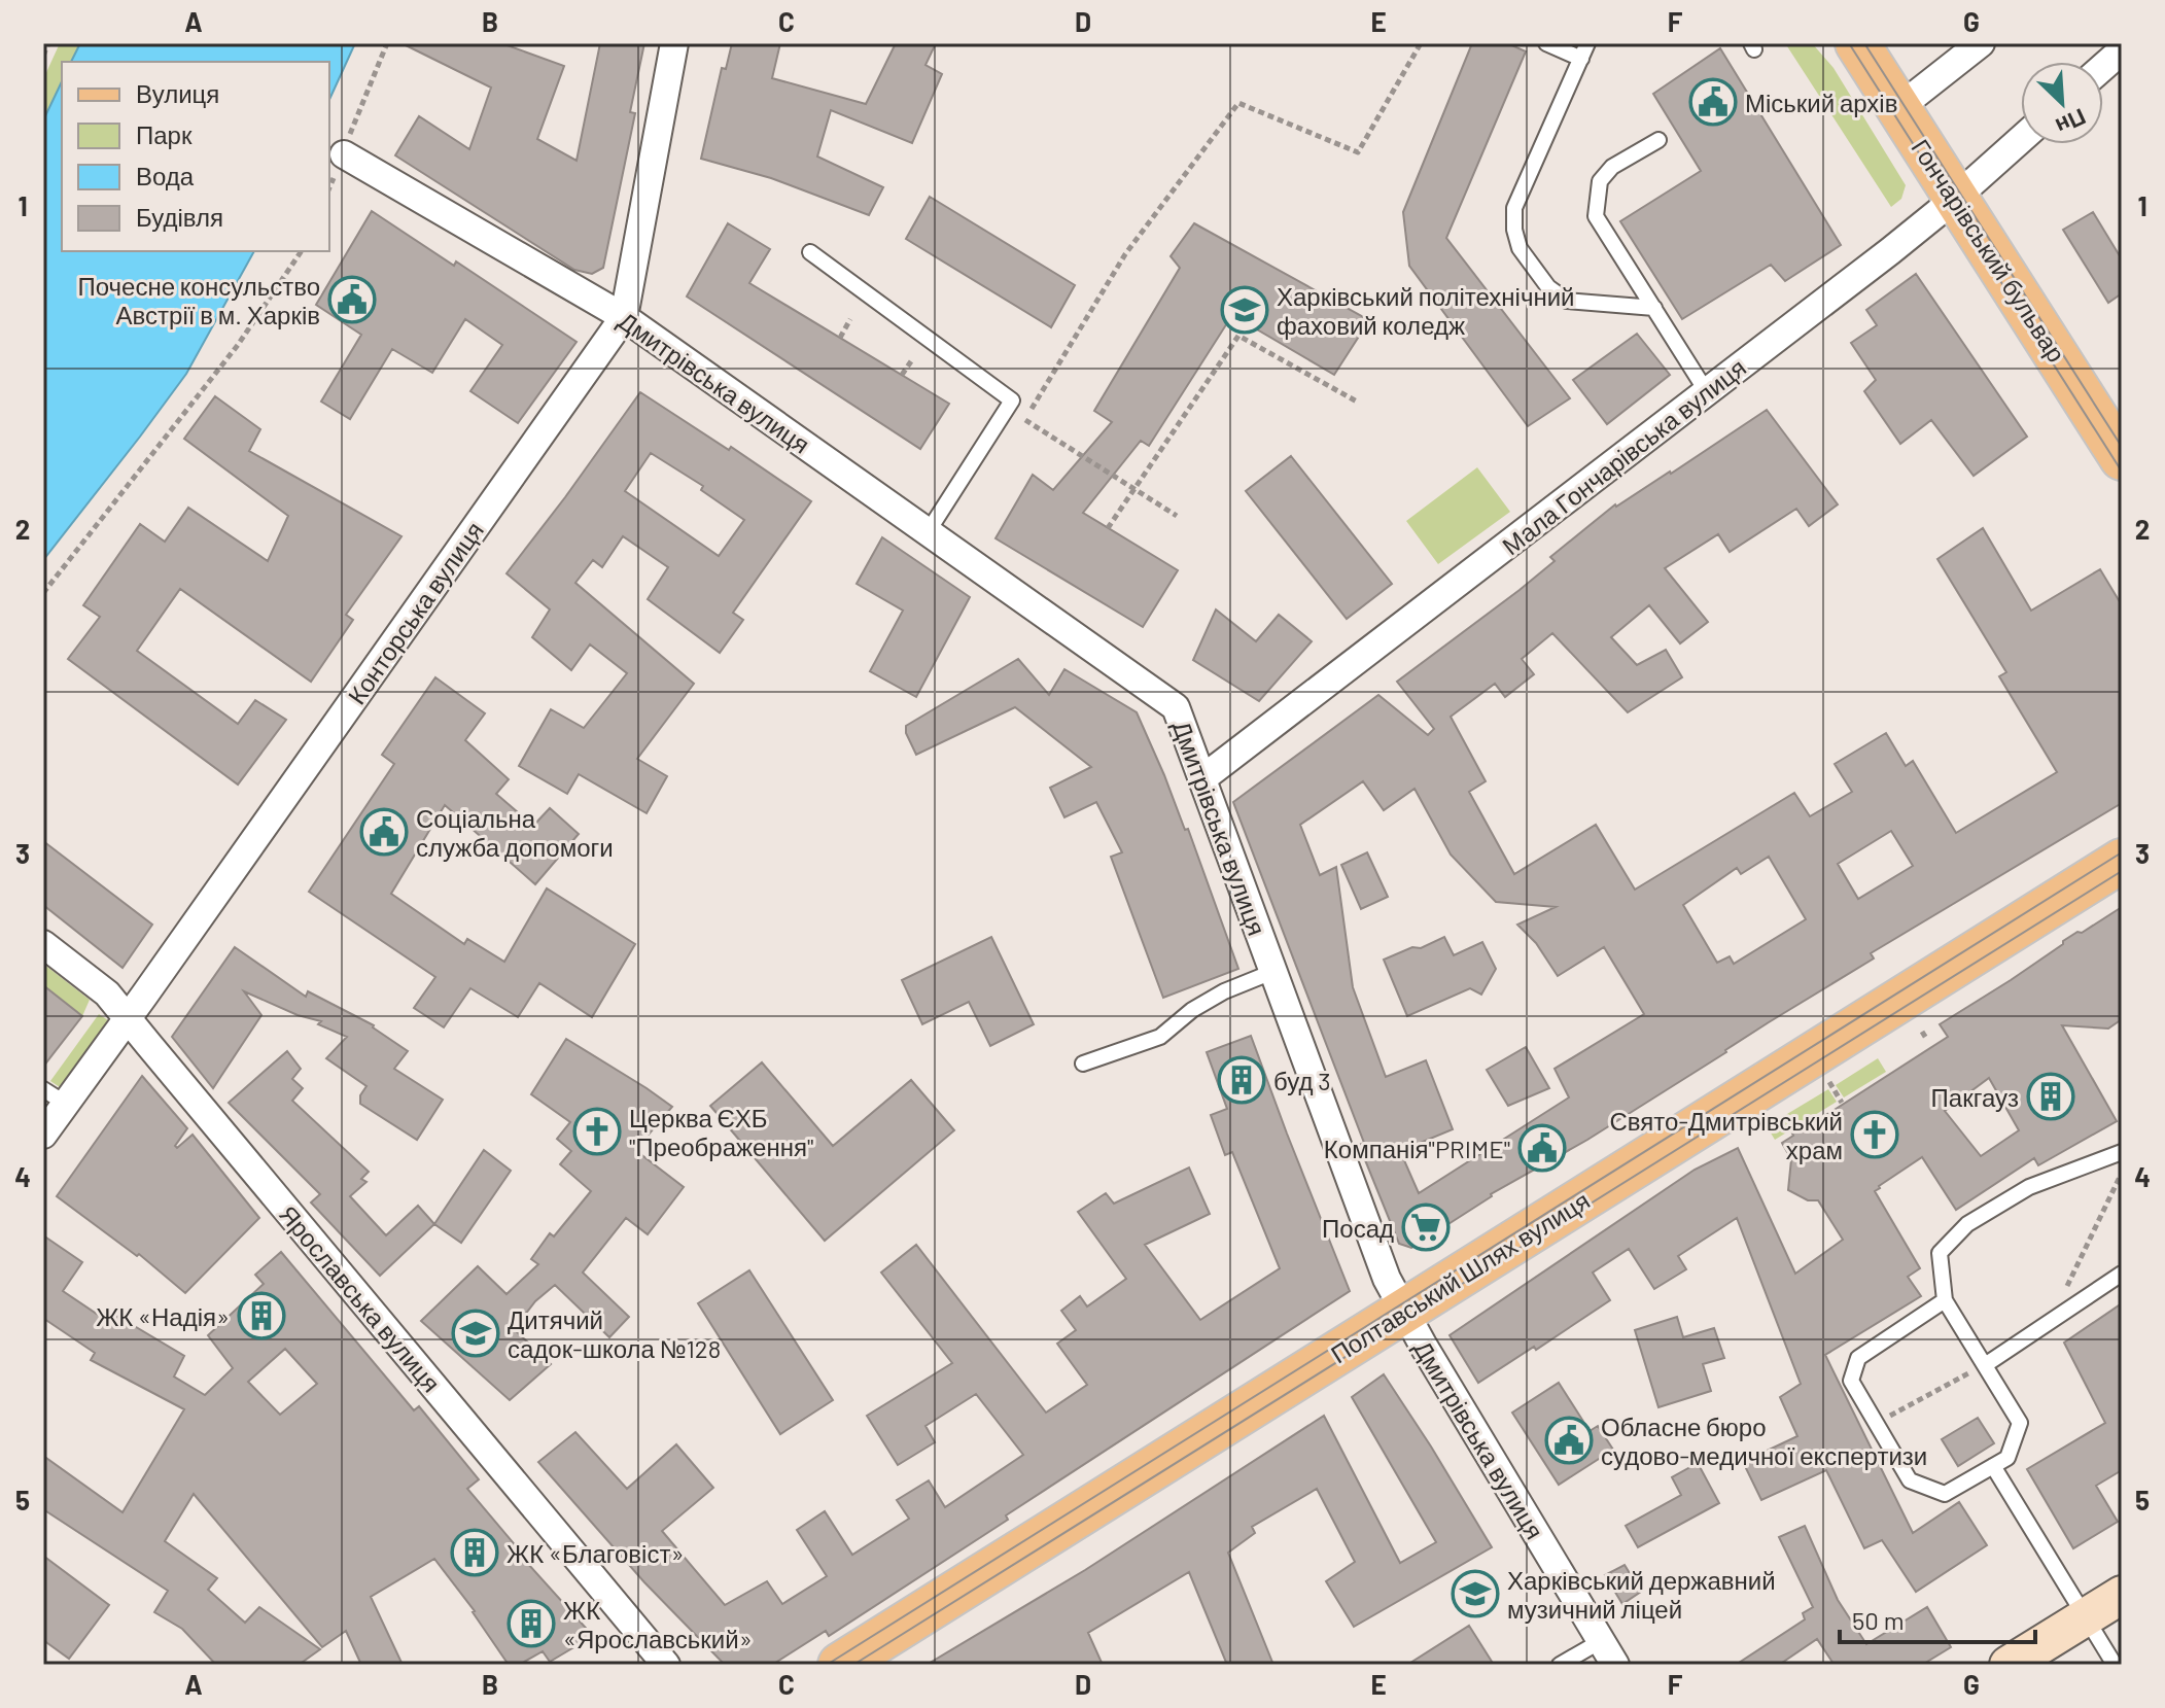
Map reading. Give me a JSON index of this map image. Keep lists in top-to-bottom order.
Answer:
{
  "streets": {
    "main road": ["Гончарівський бульвар", "Полтавський Шлях вулиця"],
    "street": [
      "Дмитрівська вулиця",
      "Мала Гончарівська вулиця",
      "Конторська вулиця",
      "Ярославська вулиця"
    ]
  },
  "crossings": [
    ["Гончарівський бульвар", "Мала Гончарівська вулиця"],
    ["Дмитрівська вулиця", "Мала Гончарівська вулиця"],
    ["Дмитрівська вулиця", "Конторська вулиця"],
    ["Дмитрівська вулиця", "Полтавський Шлях вулиця"],
    ["Конторська вулиця", "Ярославська вулиця"]
  ],
  "places": {
    "public building": [
      "Міський архів",
      "Почесне консульство Австрії в м. Харків",
      "Соціальна служба допомоги",
      "Компанія\"PRIME\"",
      "Обласне бюро судово-медичної експертизи"
    ],
    "school or university": ["Харківський політехнічний фаховий коледж", "Дитячий садок-школа №128", "Харківський державний музичний ліцей"],
    "building": [
      "буд 3",
      "Пакгауз",
      "ЖК «Надія»",
      "ЖК «Благовіст»",
      "ЖК «Ярославський»"
    ],
    "church": ["Церква ЄХБ \"Преображення\"", "Свято-Дмитрівський храм"],
    "supermarket": ["Посад"]
  },
  "legend": [
    "Вулиця",
    "Парк",
    "Вода",
    "Будівля"
  ],
  "scale_bar": "50 m",
  "north": "bottom right",
  "grid": {
    "columns": [
      "A",
      "B",
      "C",
      "D",
      "E",
      "F",
      "G"
    ],
    "rows": [
      "1",
      "2",
      "3",
      "4",
      "5"
    ]
  }
}
